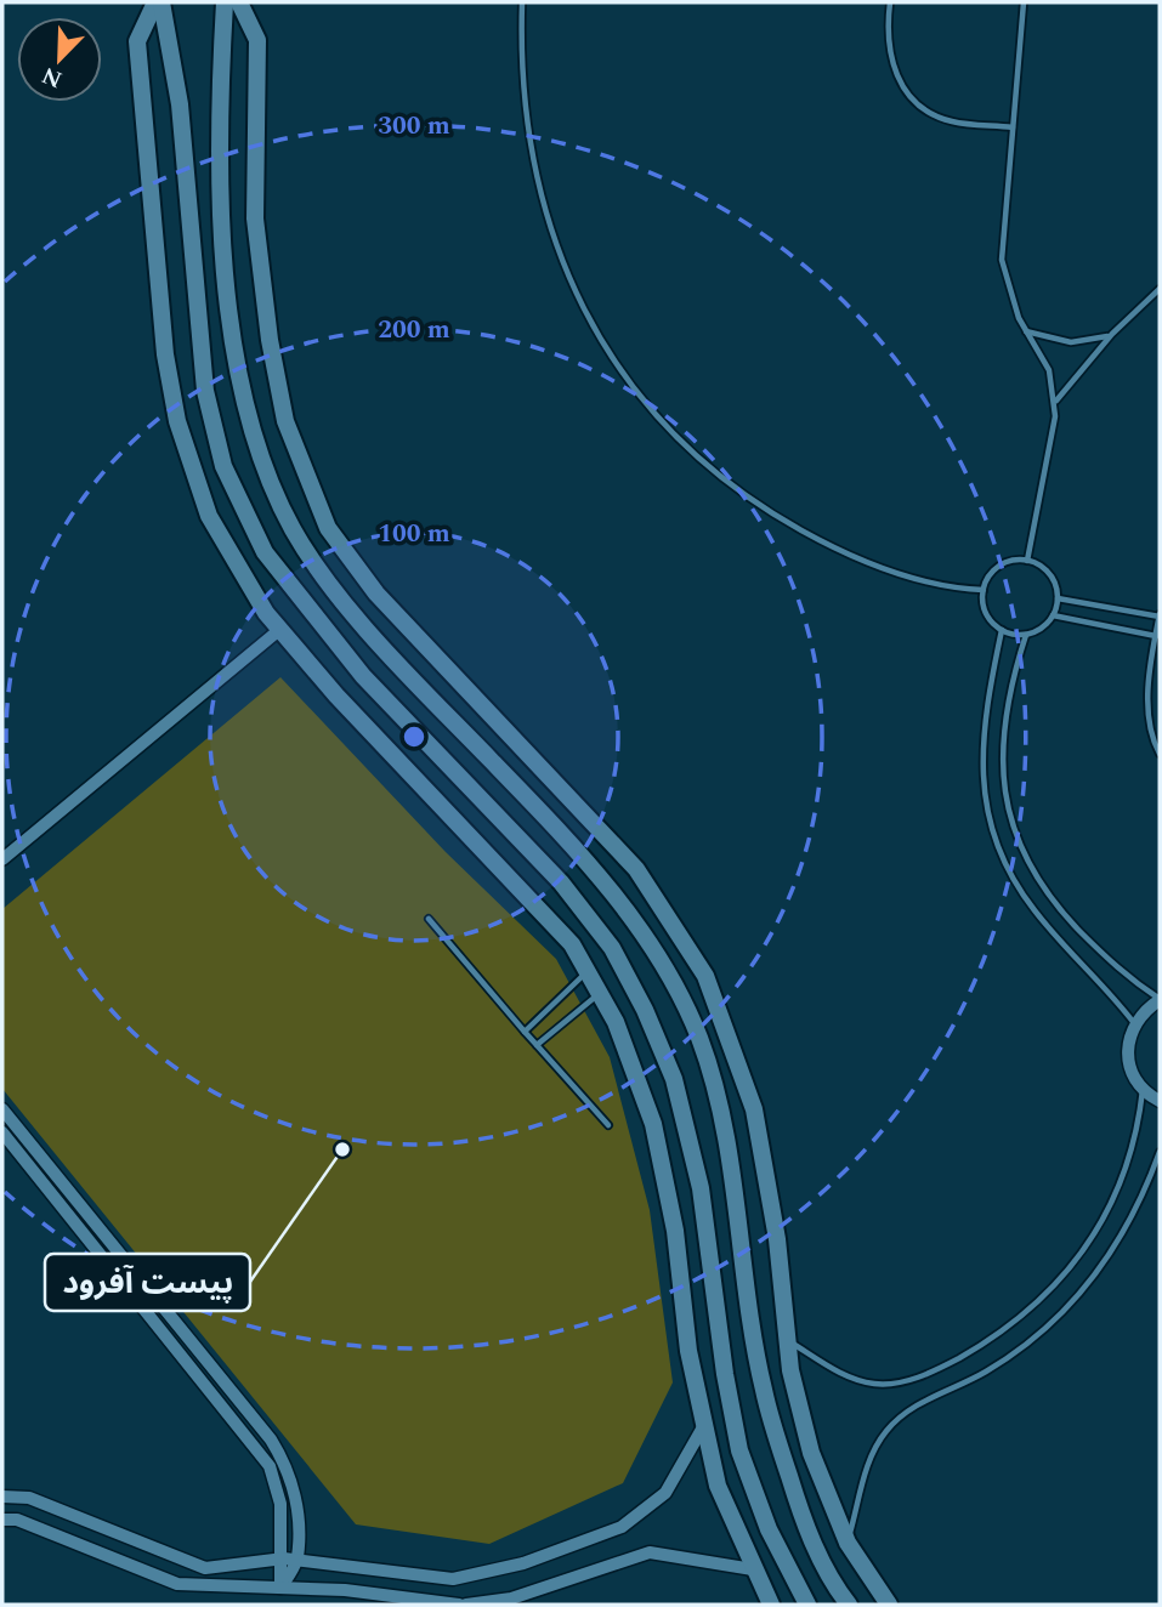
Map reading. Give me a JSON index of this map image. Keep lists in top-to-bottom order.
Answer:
{
  "places": ["پیست آفرود"],
  "north": "bottom left",
  "rings": ["300 m", "200 m", "100 m"]
}
